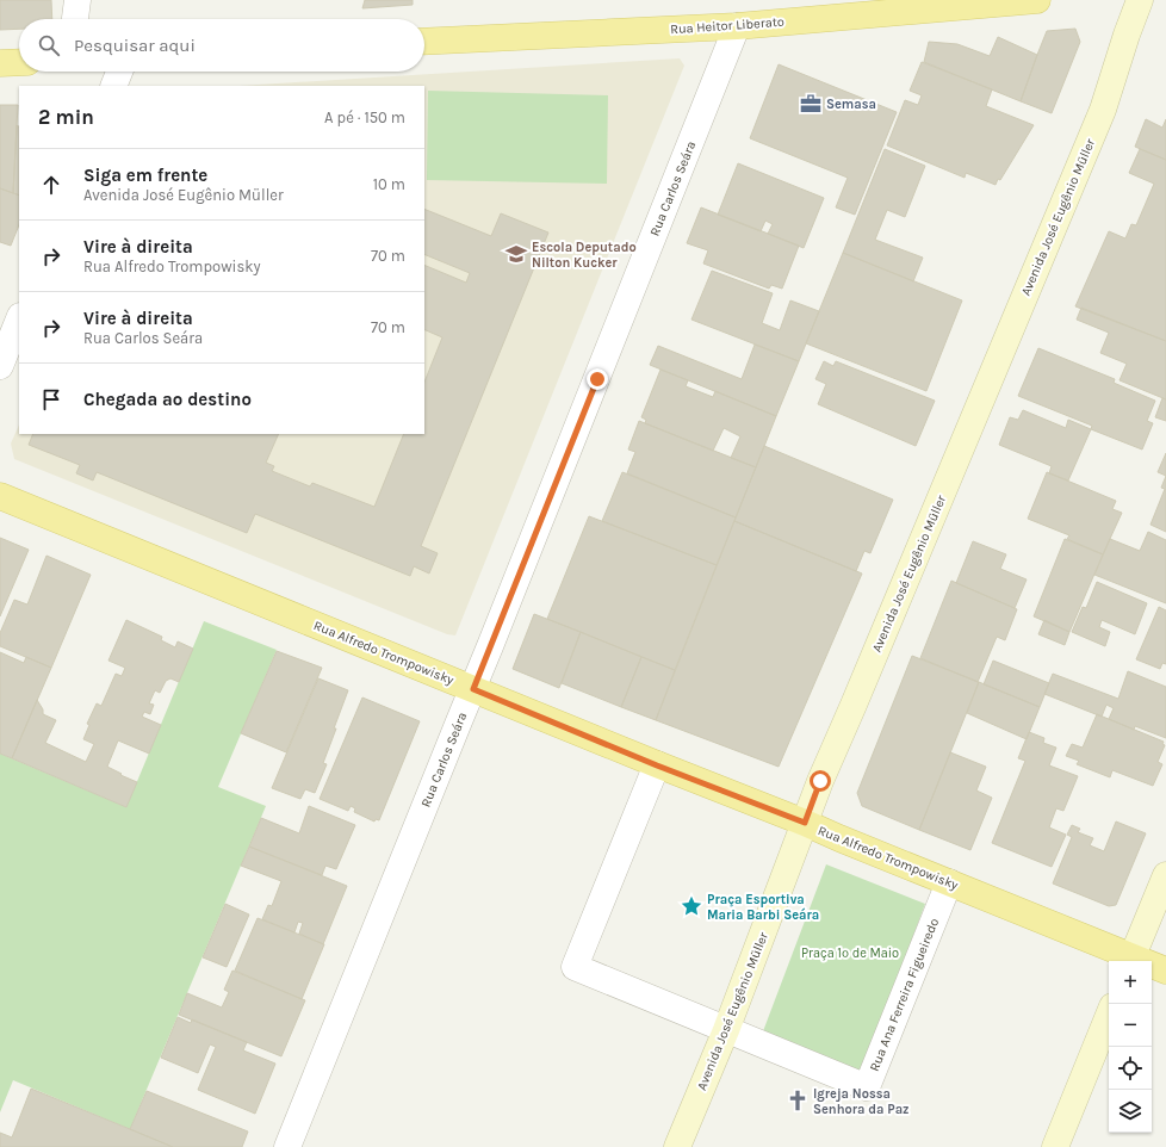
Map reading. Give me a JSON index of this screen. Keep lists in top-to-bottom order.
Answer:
{
  "streets": {
    "main road": ["Rua Heitor Liberato", "Avenida José Eugênio Müller", "Rua Alfredo Trompowisky"],
    "street": ["Rua Carlos Seára", "Rua Ana Ferreira Figueiredo"]
  },
  "crossings": [
    ["Rua Heitor Liberato", "Rua Carlos Seára"],
    ["Rua Carlos Seára", "Rua Alfredo Trompowisky"],
    ["Avenida José Eugênio Müller", "Rua Alfredo Trompowisky"],
    ["Avenida José Eugênio Müller", "Rua Ana Ferreira Figueiredo"],
    ["Rua Alfredo Trompowisky", "Rua Ana Ferreira Figueiredo"]
  ],
  "parks": ["Praça 1º de Maio"],
  "places": {
    "office": ["Semasa"],
    "school or university": ["Escola Deputado Nilton Kucker"],
    "place": ["Praça Esportiva Maria Barbi Seára"],
    "church": ["Igreja Nossa Senhora da Paz"]
  },
  "page": {
    "search": "Pesquisar aqui",
    "heading": ["2 min", "A pé · 150 m"],
    "list": [
      ["Siga em frente", "Avenida José Eugênio Müller", "10 m"],
      ["Vire à direita", "Rua Alfredo Trompowisky", "70 m"],
      ["Vire à direita", "Rua Carlos Seára", "70 m"],
      "Chegada ao destino"
    ],
    "map_buttons": ["+", "−"]
  }
}
